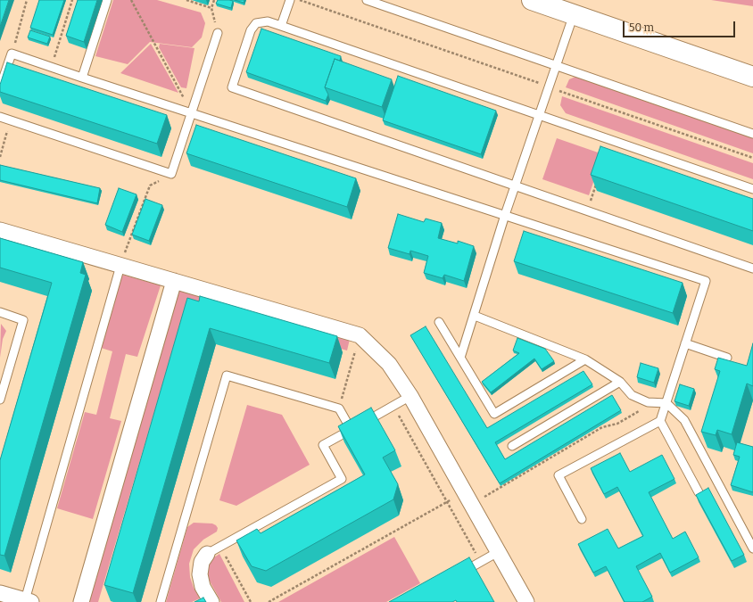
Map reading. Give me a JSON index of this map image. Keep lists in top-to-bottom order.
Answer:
{
  "scale_bar": "50 m"
}
